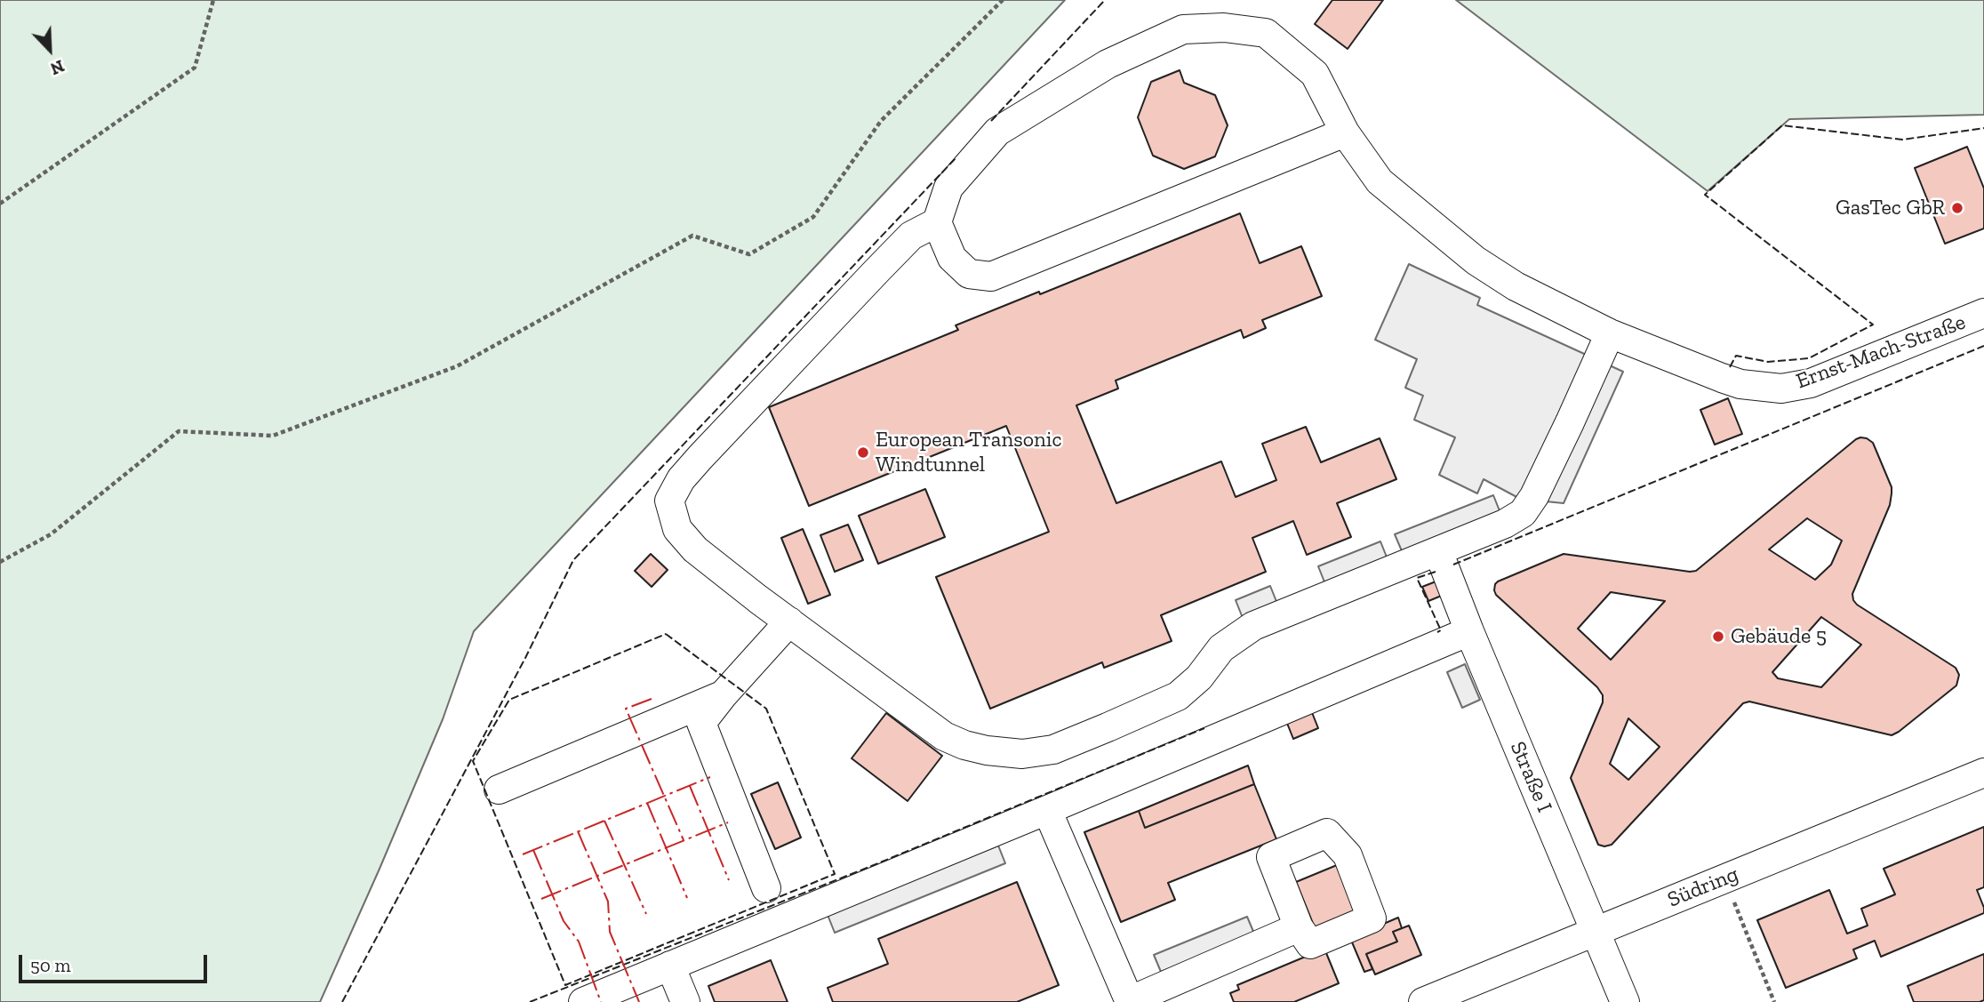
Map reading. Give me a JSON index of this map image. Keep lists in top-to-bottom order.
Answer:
{
  "streets": {
    "street": ["Ernst-Mach-Straße", "Straße I", "Südring"]
  },
  "crossings": [
    ["Straße I", "Südring"]
  ],
  "places": ["GasTec GbR", "European Transonic Windtunnel", "Gebäude 5"],
  "scale_bar": "50 m",
  "north": "bottom right"
}
